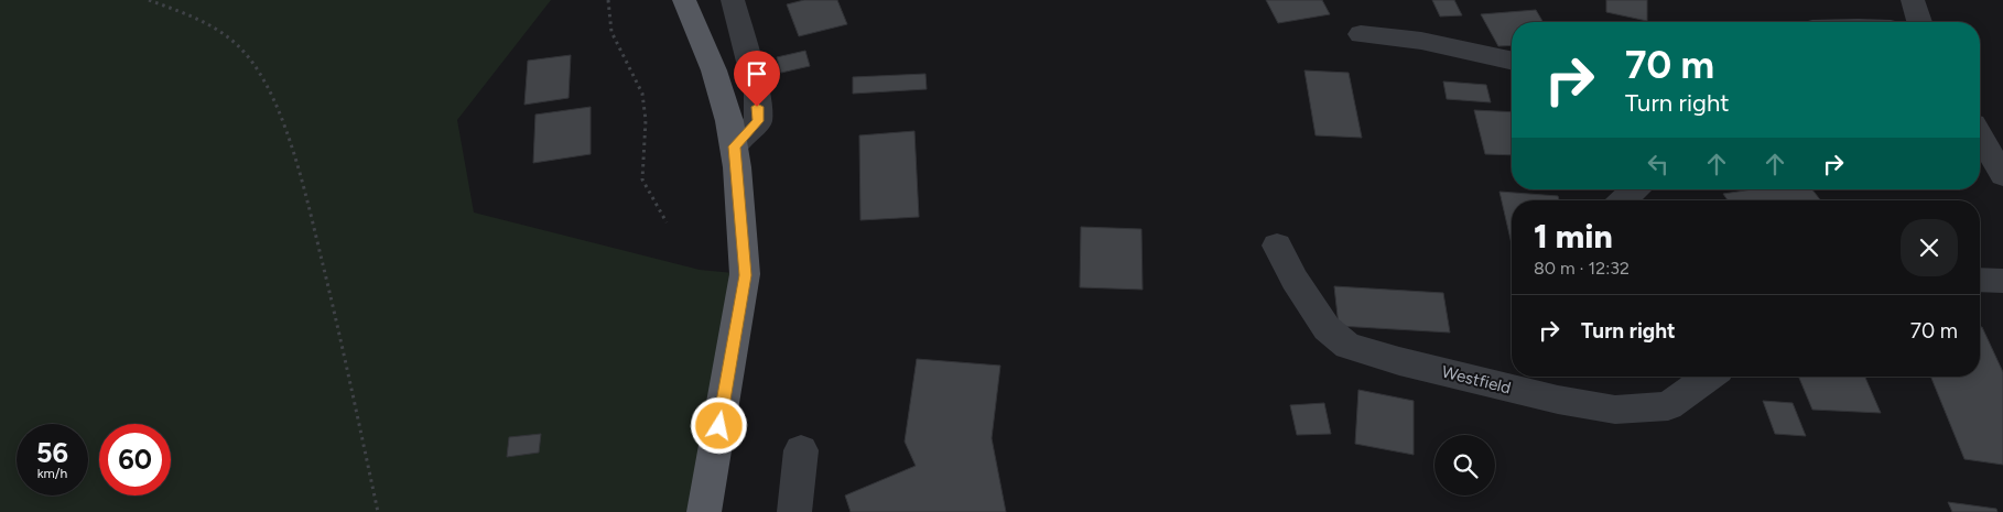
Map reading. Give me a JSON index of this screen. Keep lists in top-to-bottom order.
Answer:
{
  "streets": {
    "street": ["Westfield"]
  },
  "page": {
    "turn": ["70 m", "Turn right"],
    "heading": ["1 min", "80 m · 12:32"],
    "list": [
      {
        "name": "Turn right",
        "value": "70 m"
      }
    ],
    "speed": "56 km/h",
    "limit": "60"
  }
}
